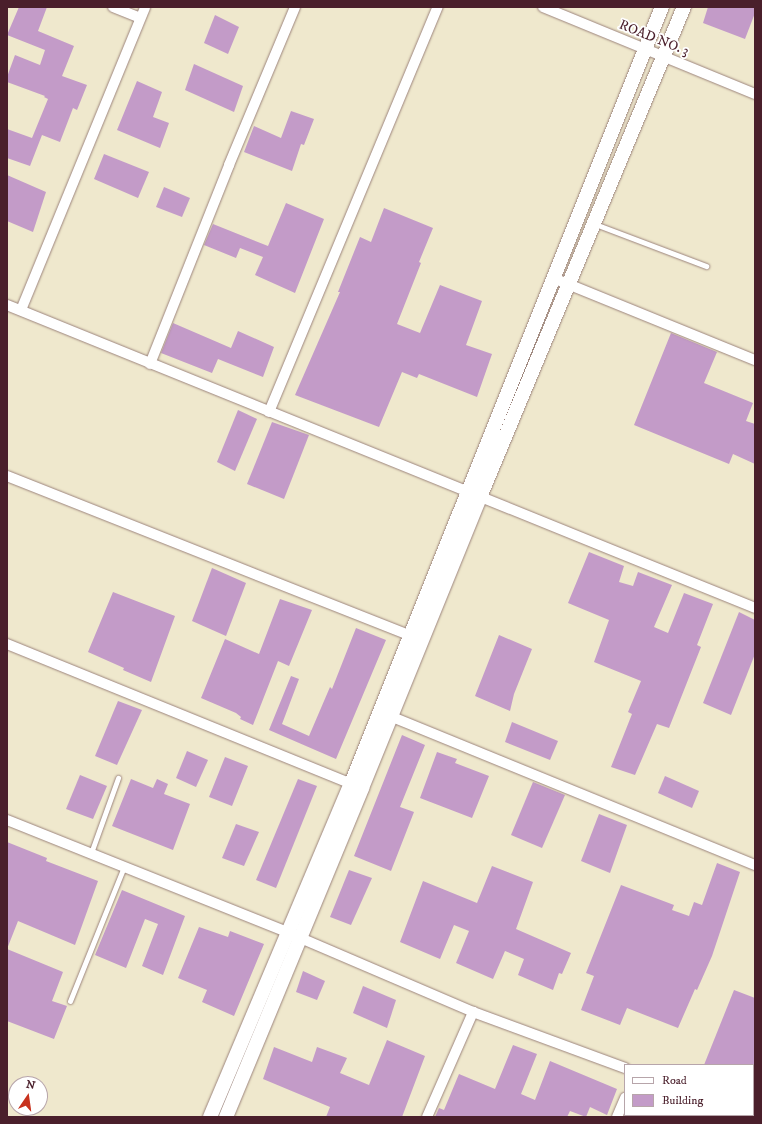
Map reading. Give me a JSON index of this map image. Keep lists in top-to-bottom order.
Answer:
{
  "streets": {
    "street": ["ROAD NO. 3"]
  },
  "legend": ["Road", "Building"],
  "north": "top"
}
